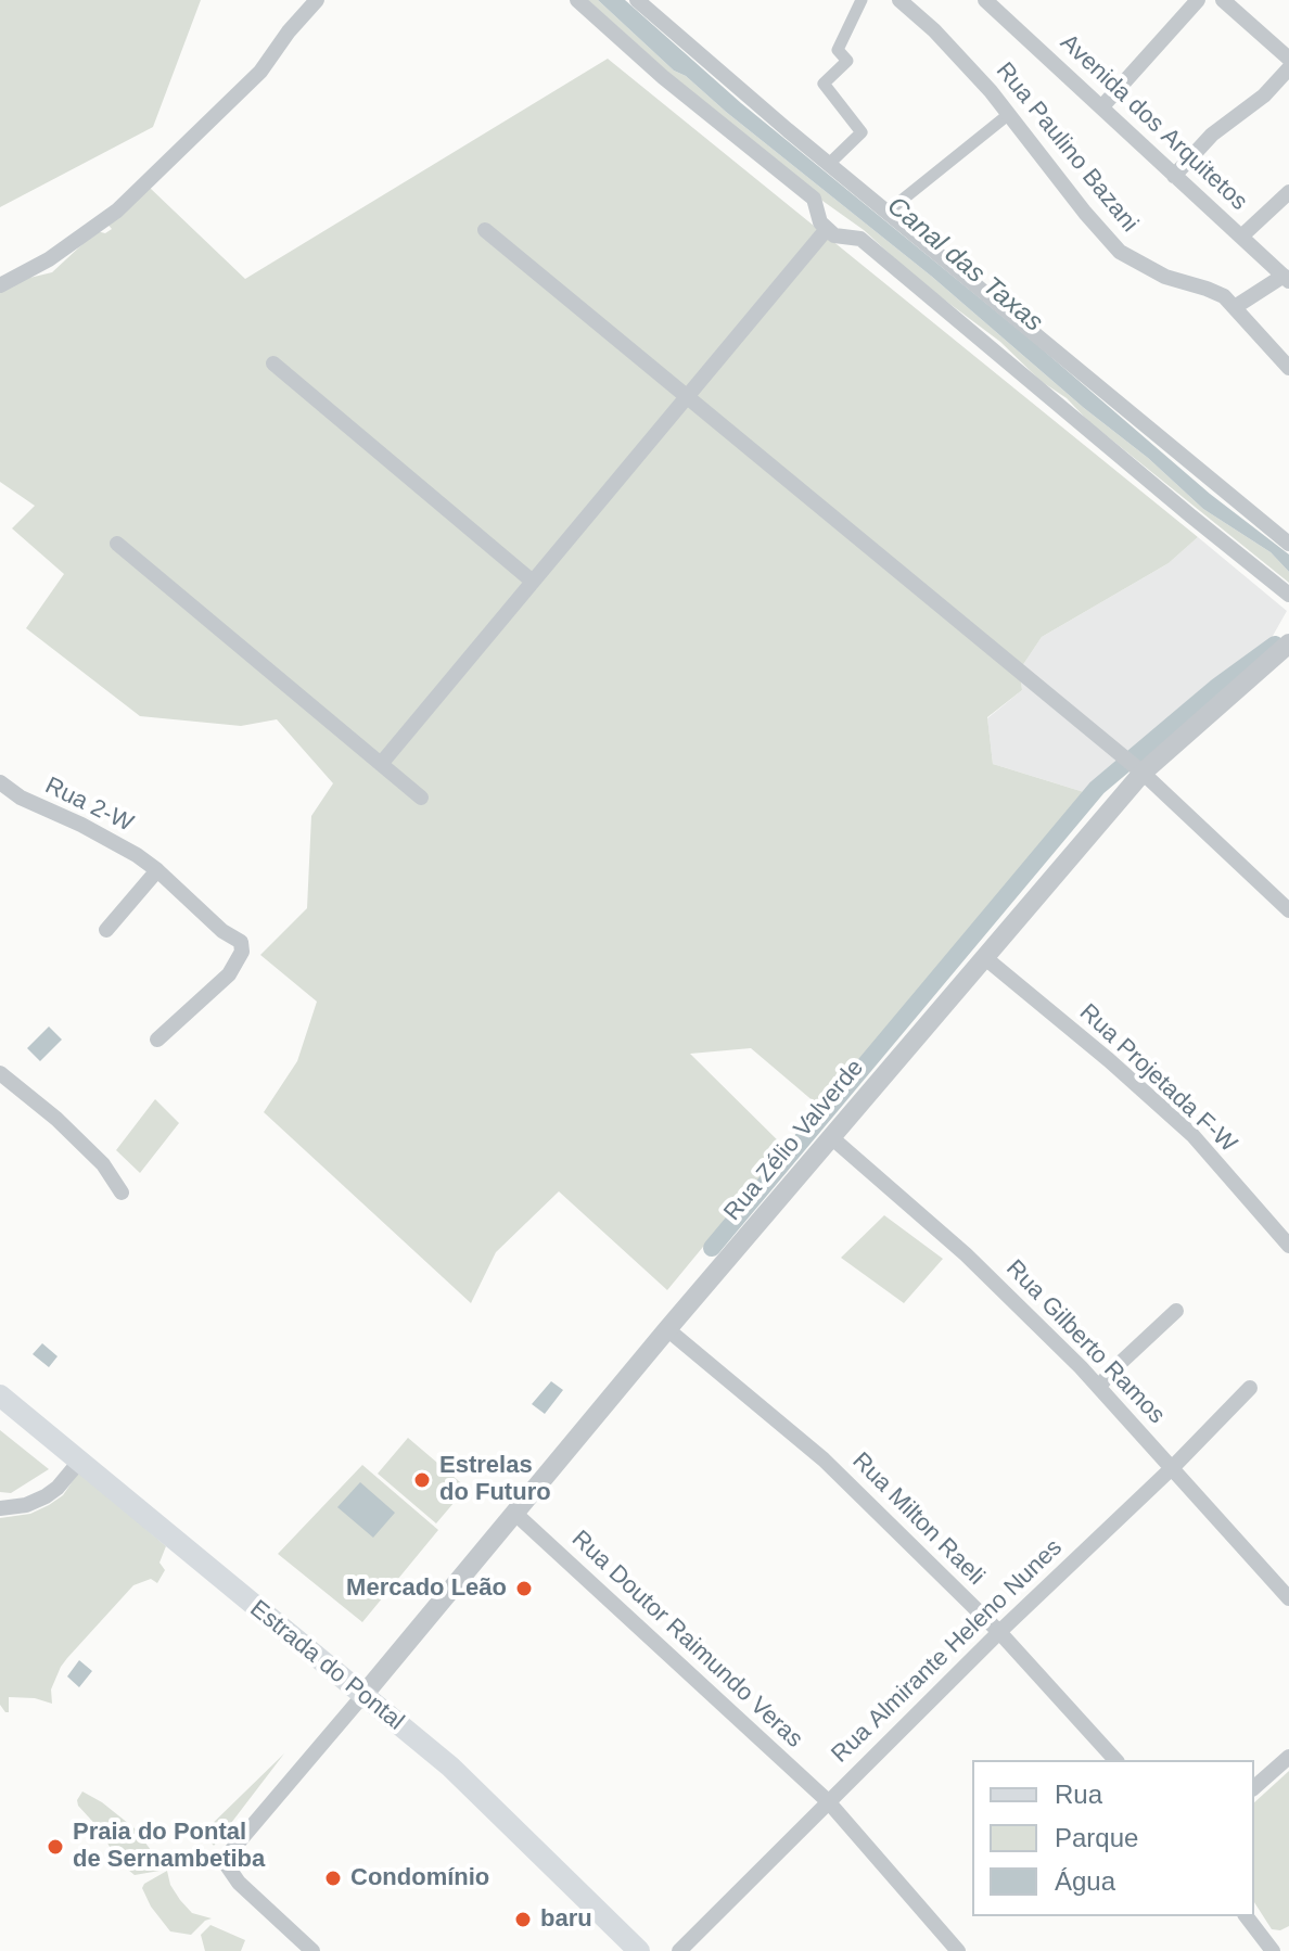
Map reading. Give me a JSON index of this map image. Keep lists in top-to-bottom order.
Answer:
{
  "streets": {
    "main road": ["Estrada do Pontal"],
    "street": [
      "Avenida dos Arquitetos",
      "Rua Paulino Bazani",
      "Rua 2-W",
      "Rua Projetada F-W",
      "Rua Zélio Valverde",
      "Rua Gilberto Ramos",
      "Rua Milton Raeli",
      "Rua Doutor Raimundo Veras",
      "Rua Almirante Heleno Nunes"
    ]
  },
  "crossings": [
    ["Rua Projetada F-W", "Rua Zélio Valverde"],
    ["Rua Zélio Valverde", "Rua Gilberto Ramos"],
    ["Rua Zélio Valverde", "Rua Milton Raeli"],
    ["Rua Zélio Valverde", "Rua Doutor Raimundo Veras"],
    ["Rua Zélio Valverde", "Estrada do Pontal"],
    ["Rua Gilberto Ramos", "Rua Almirante Heleno Nunes"],
    ["Rua Milton Raeli", "Rua Almirante Heleno Nunes"],
    ["Rua Doutor Raimundo Veras", "Rua Almirante Heleno Nunes"]
  ],
  "water": ["Canal das Taxas"],
  "places": [
    "Estrelas do Futuro",
    "Mercado Leão",
    "Praia do Pontal de Sernambetiba",
    "Condomínio",
    "baru"
  ],
  "legend": ["Rua", "Parque", "Água"]
}
